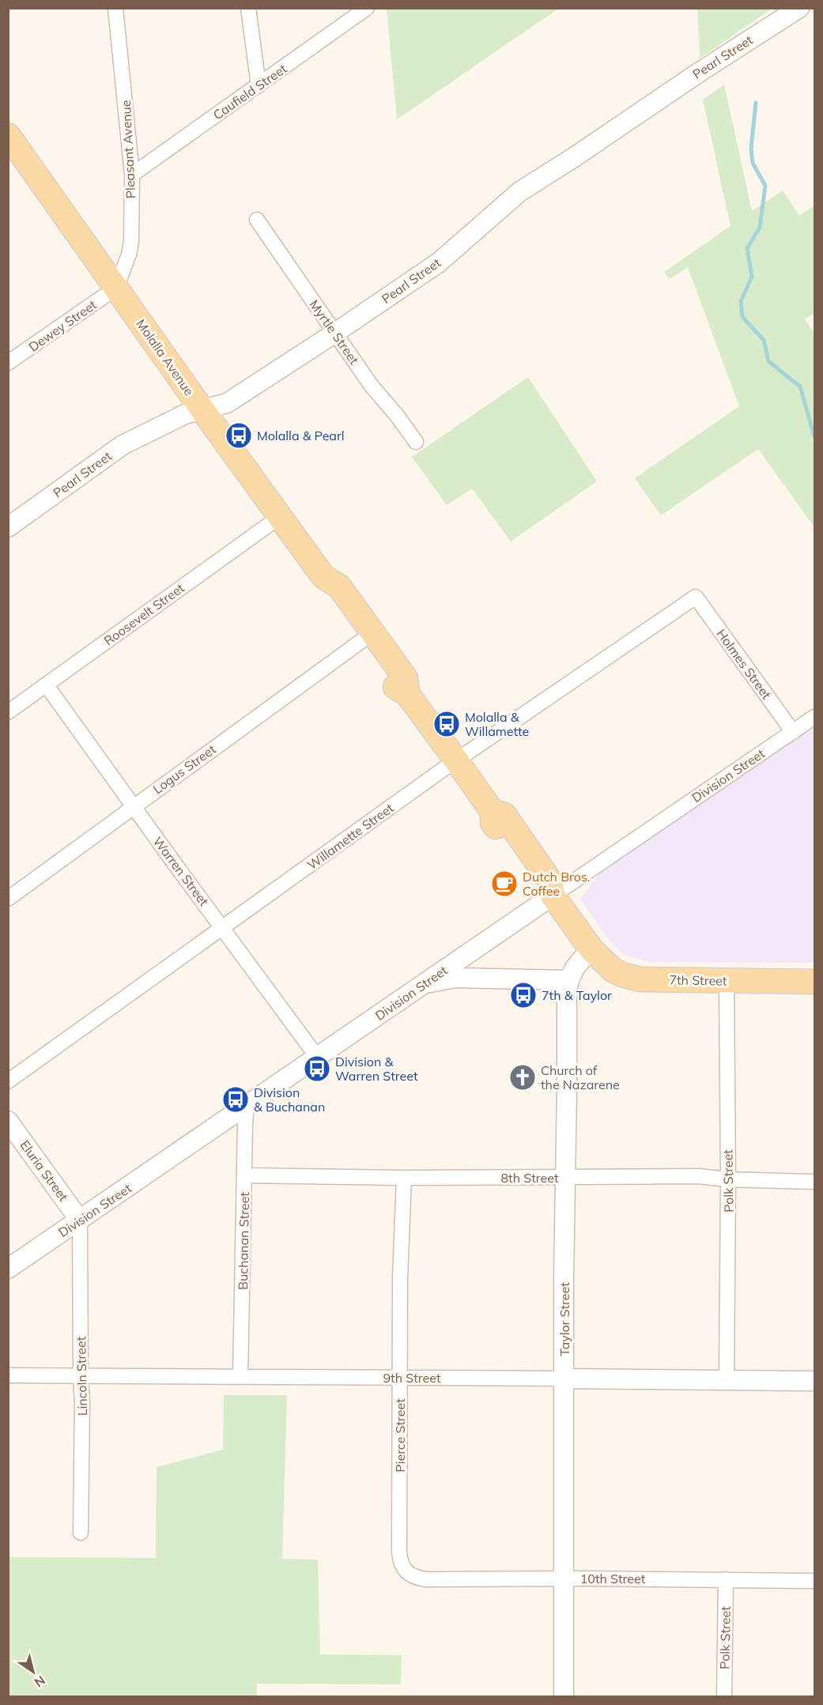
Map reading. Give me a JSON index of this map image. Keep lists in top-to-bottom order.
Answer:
{
  "streets": {
    "main road": ["Molalla Avenue", "7th Street"],
    "street": [
      "Pearl Street",
      "Caufield Street",
      "Pleasant Avenue",
      "Dewey Street",
      "Myrtle Street",
      "Roosevelt Street",
      "Holmes Street",
      "Logus Street",
      "Division Street",
      "Willamette Street",
      "Warren Street",
      "Eluria Street",
      "8th Street",
      "Polk Street",
      "Buchanan Street",
      "Taylor Street",
      "Lincoln Street",
      "9th Street",
      "Pierce Street",
      "10th Street"
    ]
  },
  "crossings": [
    ["Pearl Street", "Myrtle Street"],
    ["Pearl Street", "Molalla Avenue"],
    ["Caufield Street", "Pleasant Avenue"],
    ["Pleasant Avenue", "Dewey Street"],
    ["Pleasant Avenue", "Molalla Avenue"],
    ["Dewey Street", "Molalla Avenue"],
    ["Molalla Avenue", "Roosevelt Street"],
    ["Molalla Avenue", "Logus Street"],
    ["Molalla Avenue", "Division Street"],
    ["Molalla Avenue", "Willamette Street"],
    ["Molalla Avenue", "7th Street"],
    ["Roosevelt Street", "Warren Street"],
    ["Holmes Street", "Division Street"],
    ["Holmes Street", "Willamette Street"],
    ["Logus Street", "Warren Street"],
    ["Division Street", "Warren Street"],
    ["Division Street", "Eluria Street"],
    ["Division Street", "Buchanan Street"],
    ["Division Street", "Lincoln Street"],
    ["Willamette Street", "Warren Street"],
    ["7th Street", "Polk Street"],
    ["Eluria Street", "Lincoln Street"],
    ["8th Street", "Polk Street"],
    ["8th Street", "Buchanan Street"],
    ["8th Street", "Taylor Street"],
    ["8th Street", "Pierce Street"],
    ["Polk Street", "9th Street"],
    ["Polk Street", "10th Street"],
    ["Buchanan Street", "9th Street"],
    ["Taylor Street", "9th Street"],
    ["Taylor Street", "10th Street"],
    ["Lincoln Street", "9th Street"],
    ["9th Street", "Pierce Street"],
    ["Pierce Street", "10th Street"]
  ],
  "places": {
    "bus stop": [
      "Molalla & Pearl",
      "Molalla & Willamette",
      "7th & Taylor",
      "Division & Warren Street",
      "Division & Buchanan"
    ],
    "cafe": ["Dutch Bros. Coffee"],
    "church": ["Church of the Nazarene"]
  },
  "north": "bottom right"
}
